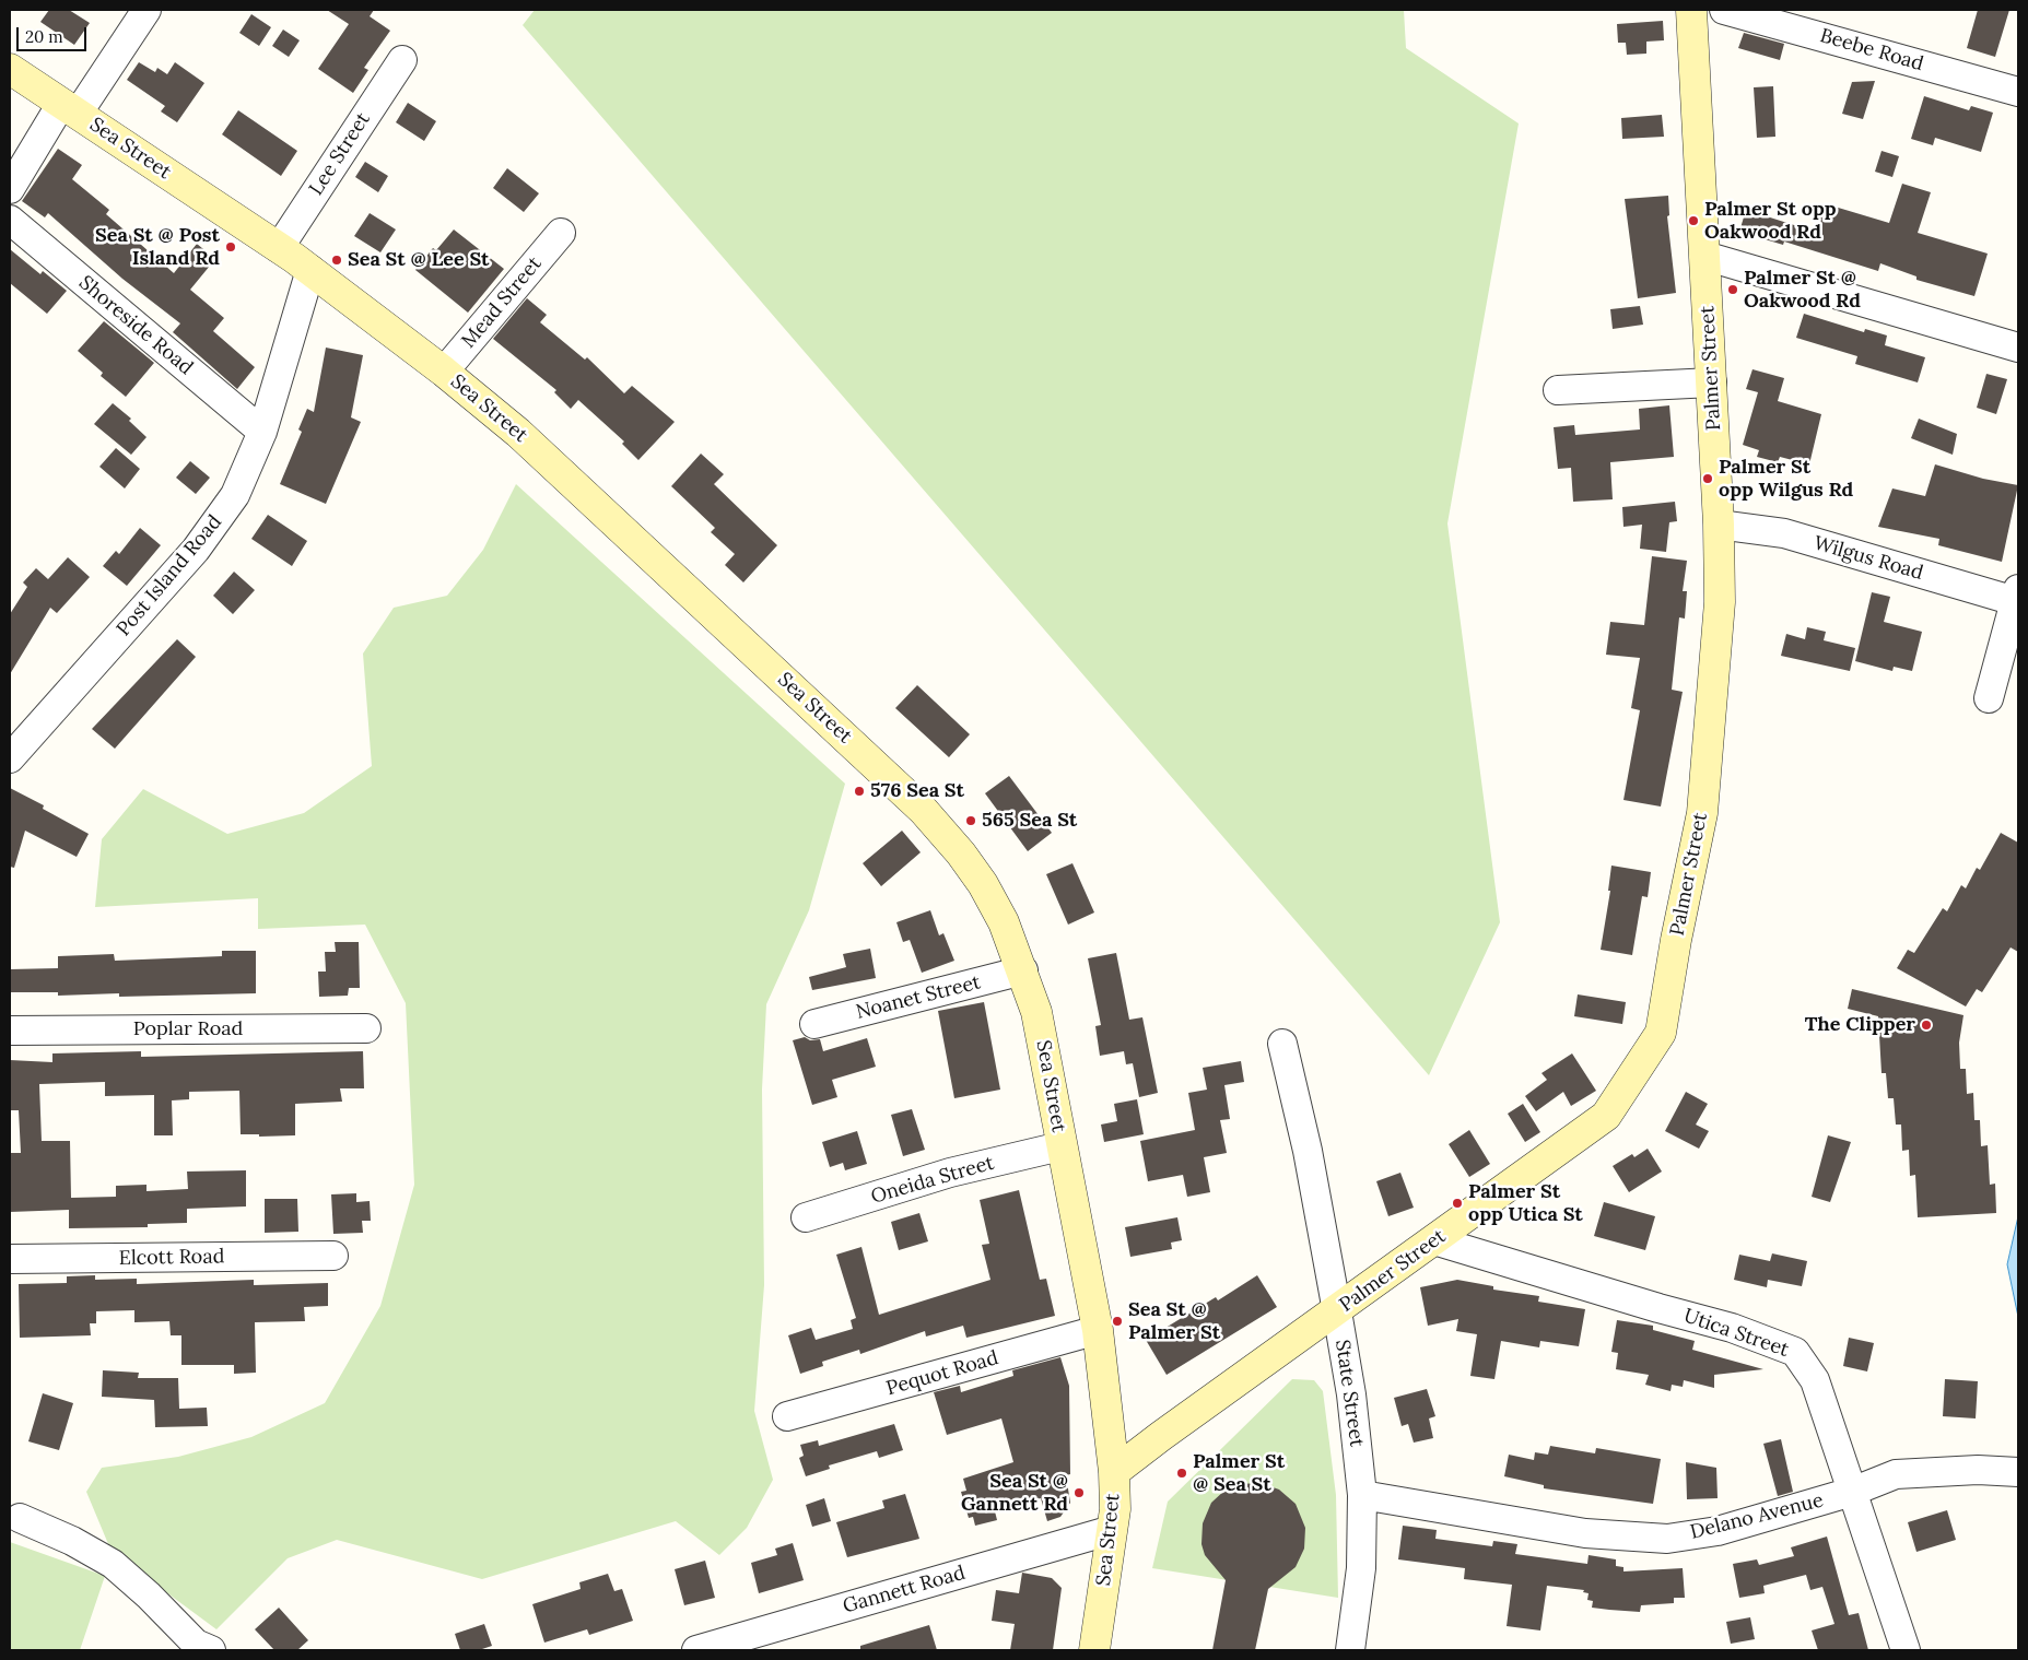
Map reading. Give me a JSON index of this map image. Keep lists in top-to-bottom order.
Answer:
{
  "streets": {
    "main road": ["Sea Street", "Palmer Street"],
    "street": [
      "Beebe Road",
      "Lee Street",
      "Mead Street",
      "Shoreside Road",
      "Wilgus Road",
      "Post Island Road",
      "Noanet Street",
      "Poplar Road",
      "Oneida Street",
      "Elcott Road",
      "Utica Street",
      "Pequot Road",
      "State Street",
      "Delano Avenue",
      "Gannett Road"
    ]
  },
  "crossings": [
    ["Sea Street", "Lee Street"],
    ["Sea Street", "Mead Street"],
    ["Sea Street", "Palmer Street"],
    ["Sea Street", "Post Island Road"],
    ["Sea Street", "Noanet Street"],
    ["Sea Street", "Oneida Street"],
    ["Sea Street", "Pequot Road"],
    ["Sea Street", "Gannett Road"],
    ["Shoreside Road", "Post Island Road"],
    ["Palmer Street", "Wilgus Road"],
    ["Palmer Street", "Utica Street"],
    ["Palmer Street", "State Street"],
    ["Utica Street", "Delano Avenue"],
    ["State Street", "Delano Avenue"]
  ],
  "places": [
    "Palmer St opp Oakwood Rd",
    "Sea St @ Post Island Rd",
    "Sea St @ Lee St",
    "Palmer St @ Oakwood Rd",
    "Palmer St opp Wilgus Rd",
    "576 Sea St",
    "565 Sea St",
    "The Clipper",
    "Palmer St opp Utica St",
    "Sea St @ Palmer St",
    "Palmer St @ Sea St",
    "Sea St @ Gannett Rd"
  ],
  "scale_bar": "20 m"
}
